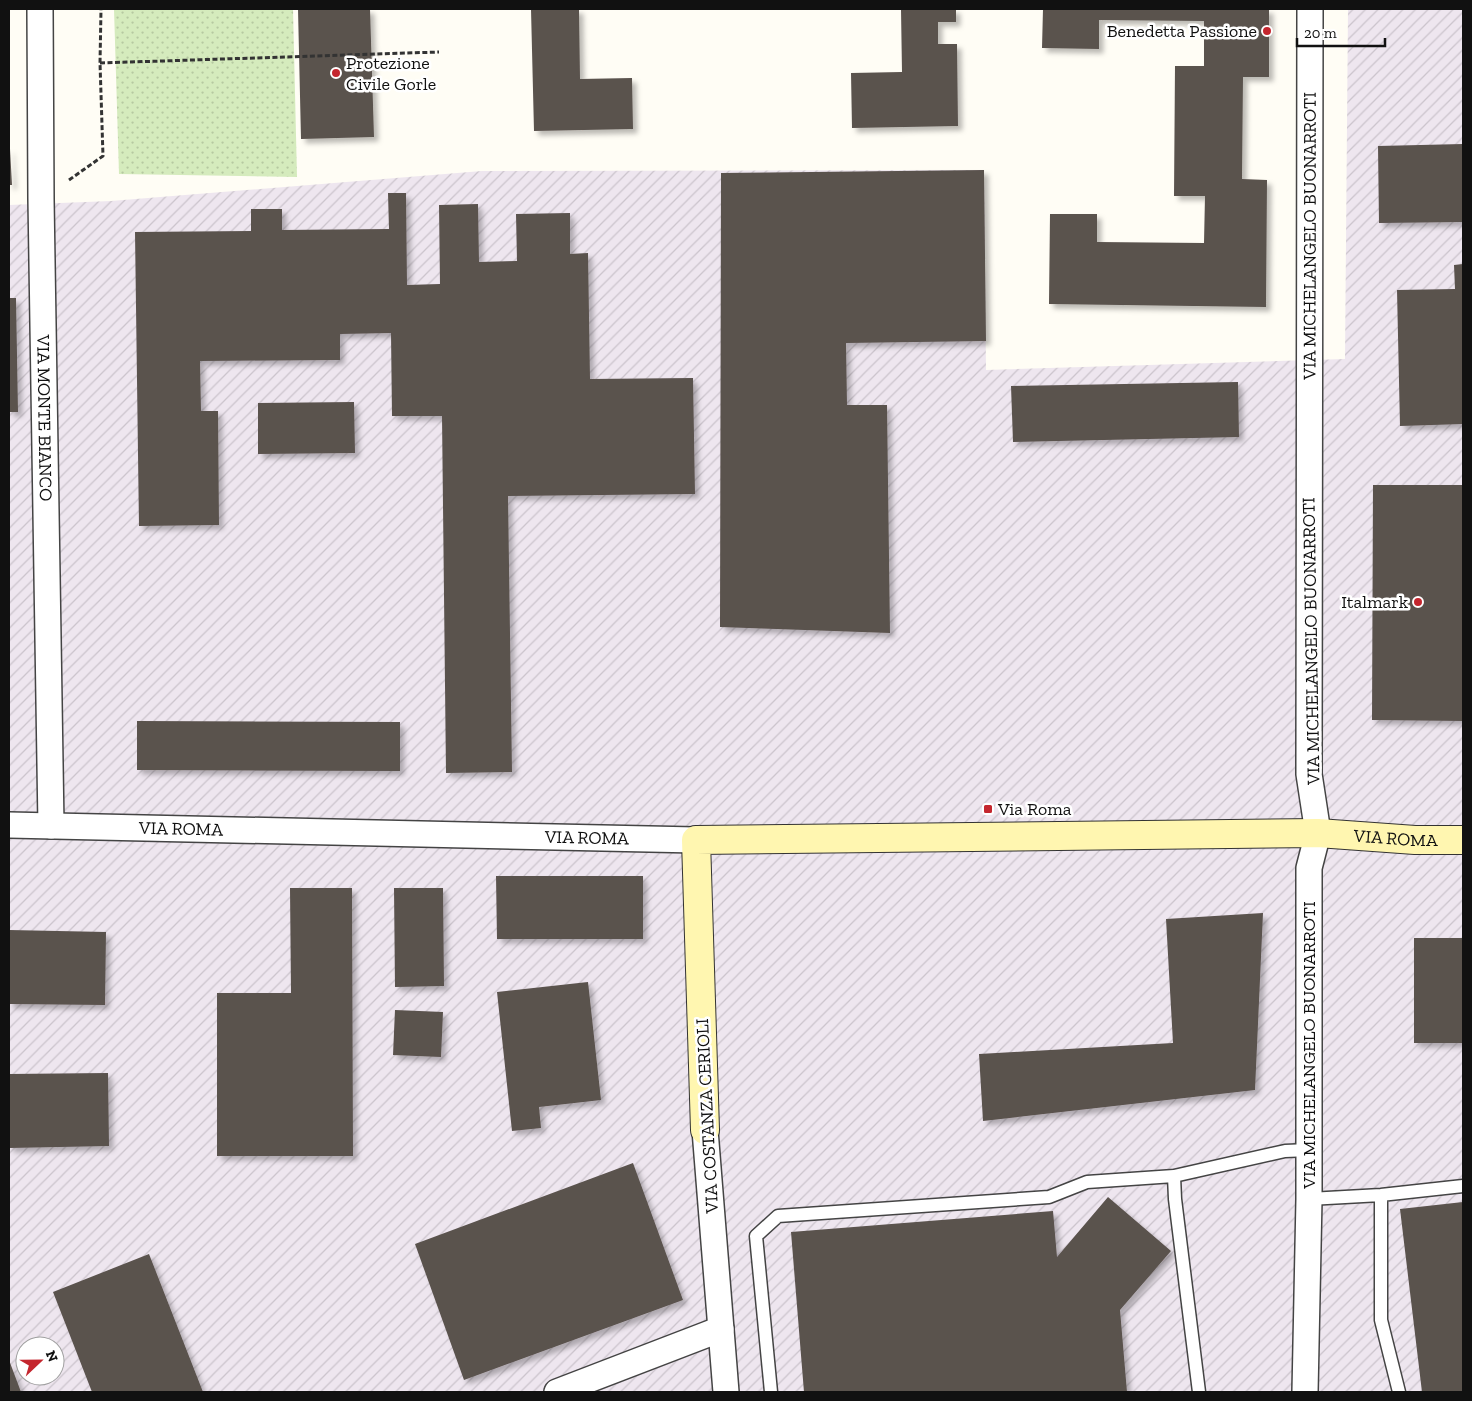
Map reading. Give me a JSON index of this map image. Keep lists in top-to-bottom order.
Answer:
{
  "streets": {
    "street": [
      "VIA MICHELANGELO BUONARROTI",
      "VIA MONTE BIANCO",
      "VIA ROMA",
      "VIA COSTANZA CERIOLI"
    ]
  },
  "crossings": [
    ["VIA MICHELANGELO BUONARROTI", "VIA ROMA"],
    ["VIA MONTE BIANCO", "VIA ROMA"],
    ["VIA ROMA", "VIA COSTANZA CERIOLI"]
  ],
  "places": {
    "other": ["Benedetta Passione", "Protezione Civile Gorle", "Italmark"],
    "transit": ["Via Roma"]
  },
  "scale_bar": "20 m",
  "north": "right"
}
